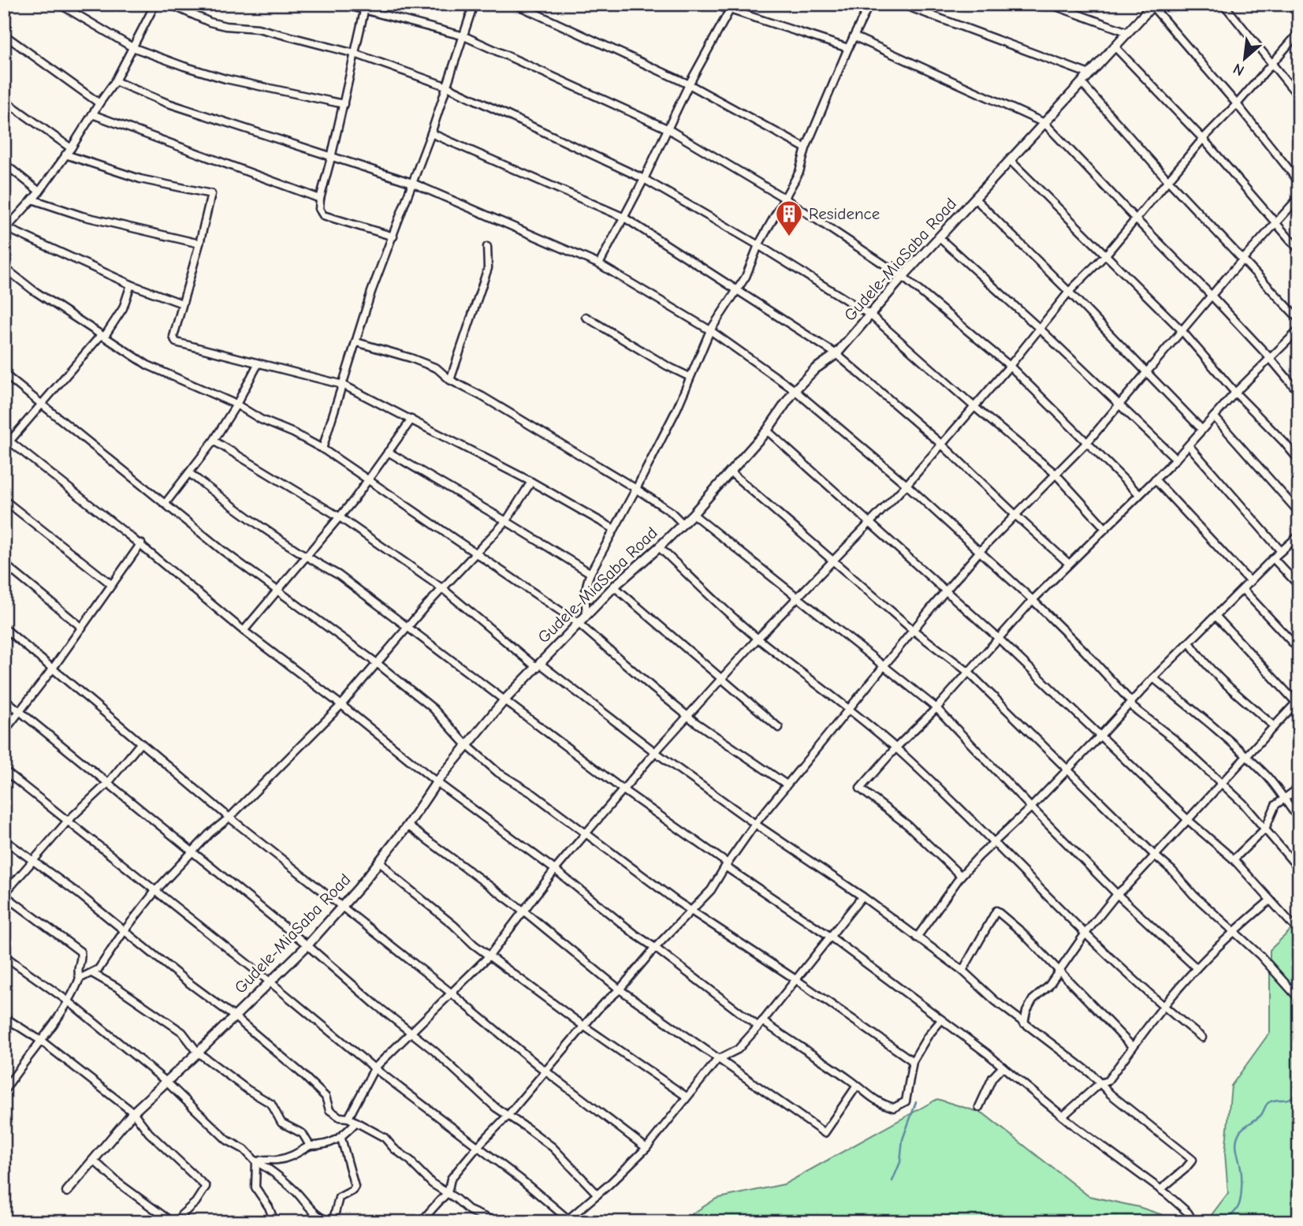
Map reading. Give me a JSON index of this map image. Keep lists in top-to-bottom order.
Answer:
{
  "streets": {
    "street": ["Gudele-MiaSaba Road"]
  },
  "places": {
    "building": ["Residence"]
  },
  "north": "bottom left"
}
